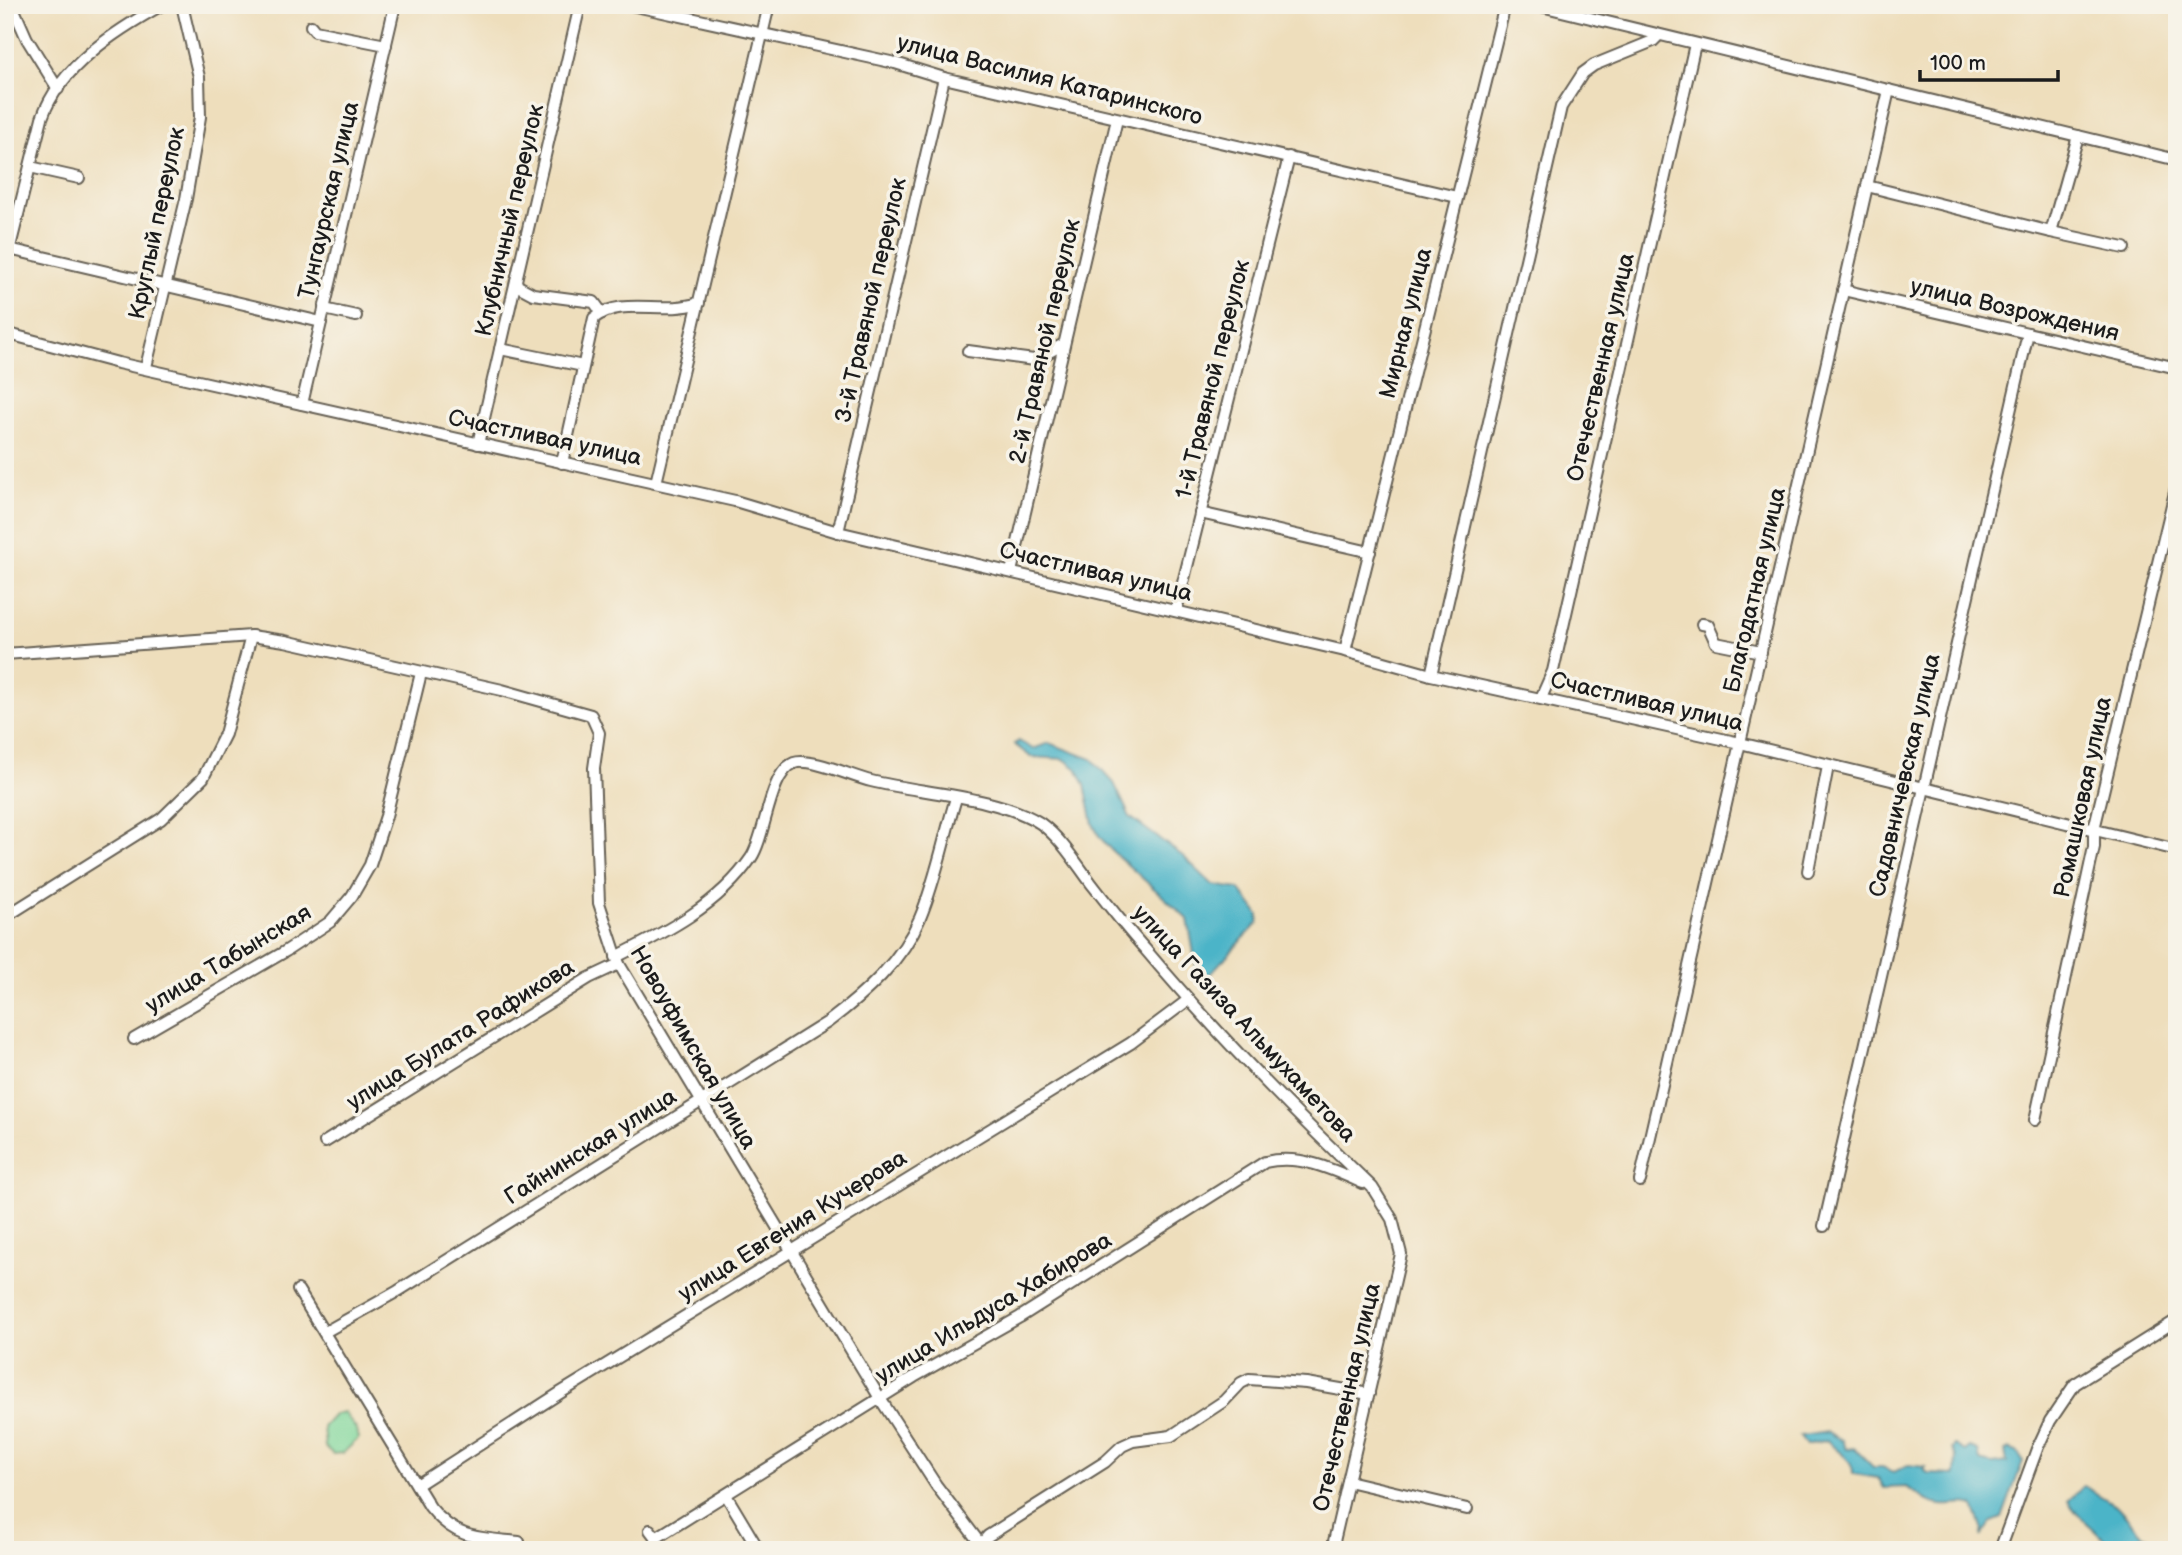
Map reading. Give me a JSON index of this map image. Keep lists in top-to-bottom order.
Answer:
{
  "streets": {
    "street": [
      "улица Василия Катаринского",
      "Тунгаурская улица",
      "Клубничный переулок",
      "Круглый переулок",
      "3-й Травяной переулок",
      "улица Возрождения",
      "Мирная улица",
      "2-й Травяной переулок",
      "Отечественная улица",
      "1-й Травяной переулок",
      "Счастливая улица",
      "Благодатная улица",
      "Садовничевская улица",
      "Ромашковая улица",
      "улица Табынская",
      "улица Газиза Альмухаметова",
      "улица Булата Рафикова",
      "Новоуфимская улица",
      "Гайнинская улица",
      "улица Евгения Кучерова",
      "улица Ильдуса Хабирова"
    ]
  },
  "crossings": [
    ["улица Василия Катаринского", "3-й Травяной переулок"],
    ["улица Василия Катаринского", "Мирная улица"],
    ["улица Василия Катаринского", "2-й Травяной переулок"],
    ["улица Василия Катаринского", "1-й Травяной переулок"],
    ["Тунгаурская улица", "Счастливая улица"],
    ["Клубничный переулок", "Счастливая улица"],
    ["Круглый переулок", "Счастливая улица"],
    ["3-й Травяной переулок", "Счастливая улица"],
    ["улица Возрождения", "Благодатная улица"],
    ["улица Возрождения", "Садовничевская улица"],
    ["Мирная улица", "Счастливая улица"],
    ["2-й Травяной переулок", "Счастливая улица"],
    ["Отечественная улица", "Счастливая улица"],
    ["Отечественная улица", "улица Газиза Альмухаметова"],
    ["1-й Травяной переулок", "Счастливая улица"],
    ["Счастливая улица", "Благодатная улица"],
    ["Счастливая улица", "Садовничевская улица"],
    ["Счастливая улица", "Ромашковая улица"],
    ["улица Табынская", "Новоуфимская улица"],
    ["улица Газиза Альмухаметова", "улица Булата Рафикова"],
    ["улица Газиза Альмухаметова", "Гайнинская улица"],
    ["улица Газиза Альмухаметова", "улица Евгения Кучерова"],
    ["улица Газиза Альмухаметова", "улица Ильдуса Хабирова"],
    ["улица Булата Рафикова", "Новоуфимская улица"],
    ["улица Булата Рафикова", "Гайнинская улица"],
    ["Новоуфимская улица", "Гайнинская улица"],
    ["Новоуфимская улица", "улица Евгения Кучерова"],
    ["Новоуфимская улица", "улица Ильдуса Хабирова"]
  ],
  "scale_bar": "100 m"
}
